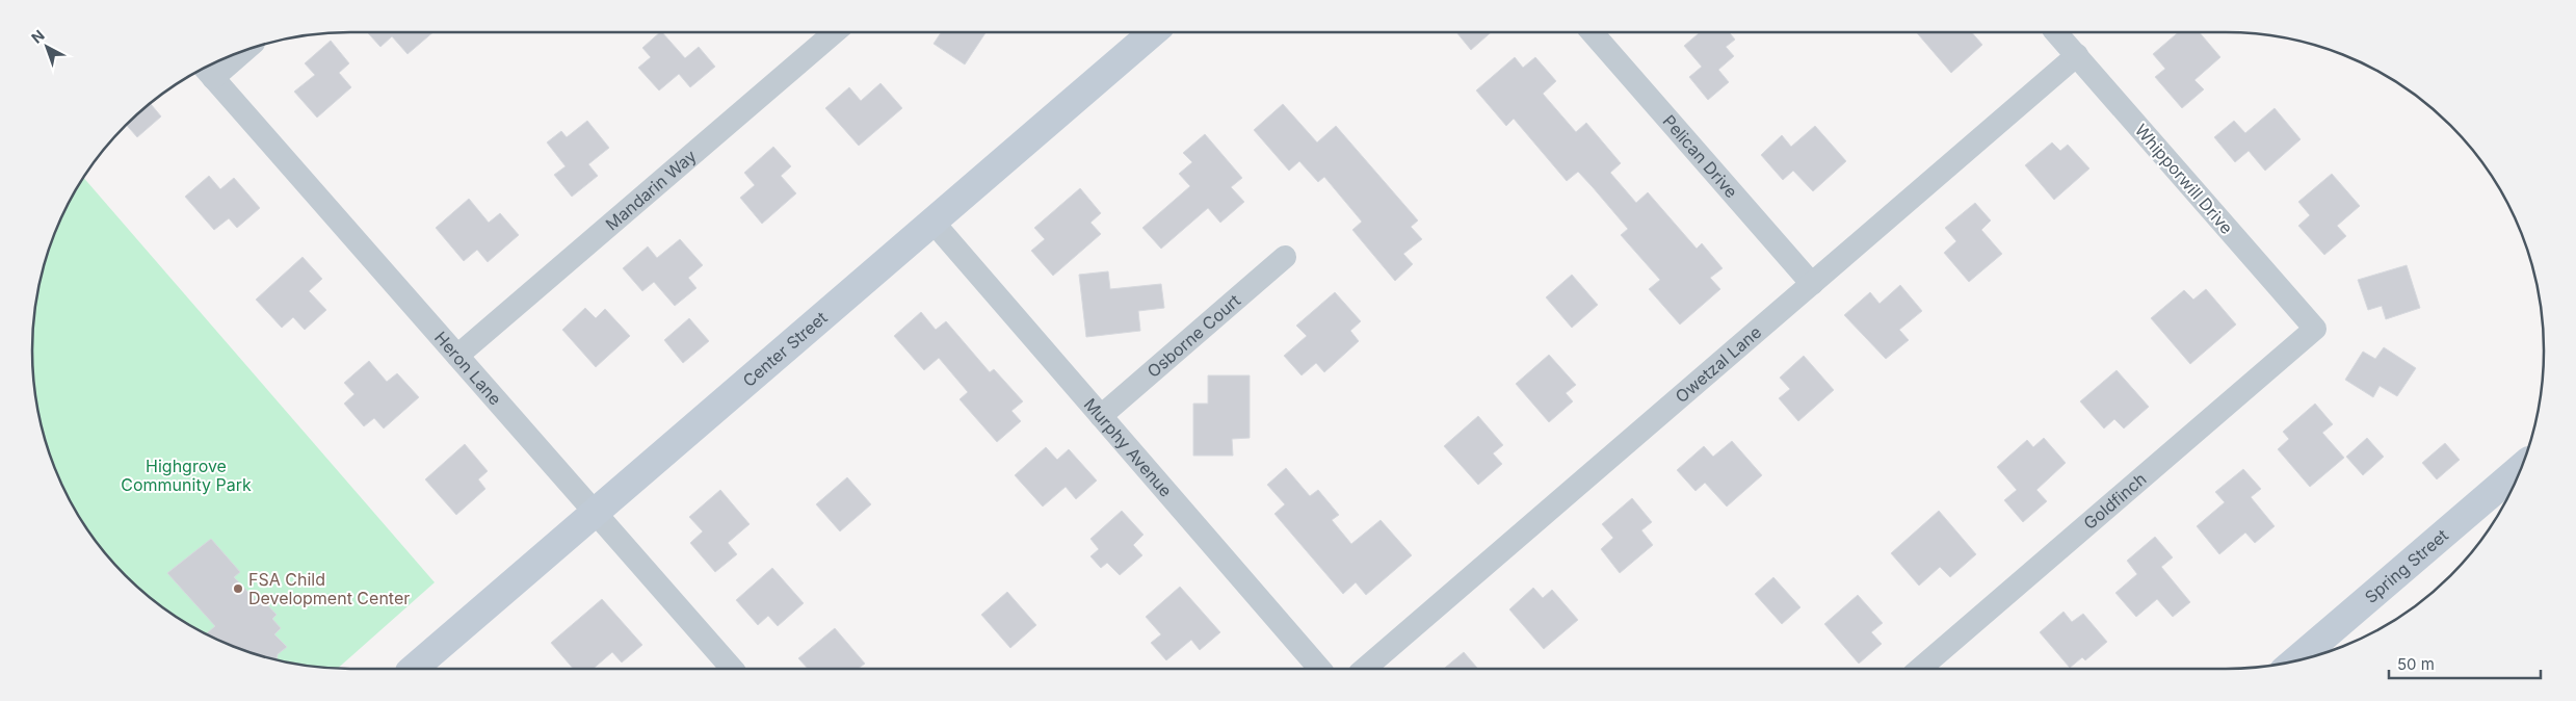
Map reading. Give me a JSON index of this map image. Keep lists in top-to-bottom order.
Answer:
{
  "streets": {
    "main road": ["Center Street", "Spring Street"],
    "street": [
      "Pelican Drive",
      "Whipporwill Drive",
      "Mandarin Way",
      "Osborne Court",
      "Owetzal Lane",
      "Heron Lane",
      "Murphy Avenue",
      "Goldfinch"
    ]
  },
  "crossings": [
    ["Pelican Drive", "Owetzal Lane"],
    ["Whipporwill Drive", "Owetzal Lane"],
    ["Whipporwill Drive", "Goldfinch"],
    ["Mandarin Way", "Heron Lane"],
    ["Osborne Court", "Murphy Avenue"],
    ["Center Street", "Heron Lane"],
    ["Center Street", "Murphy Avenue"]
  ],
  "parks": ["Highgrove Community Park"],
  "places": ["FSA Child Development Center"],
  "scale_bar": "50 m",
  "north": "top left"
}
